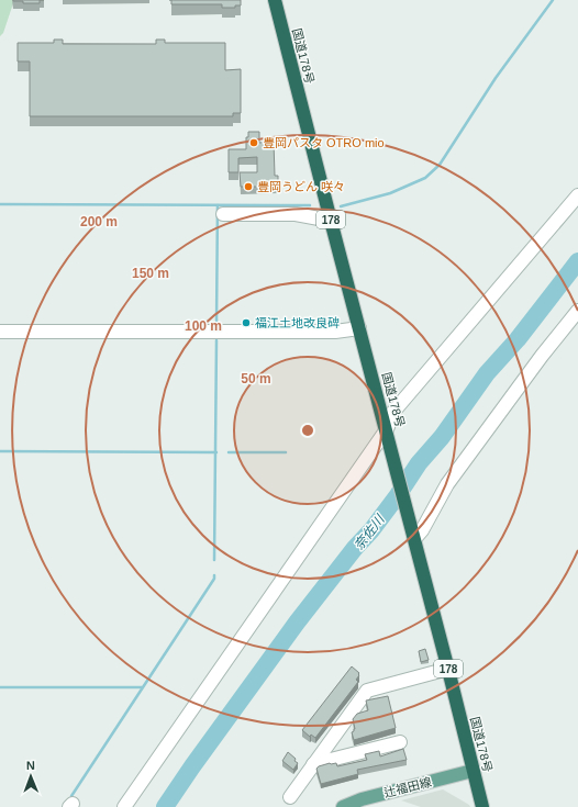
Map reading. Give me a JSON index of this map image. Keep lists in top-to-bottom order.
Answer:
{
  "streets": {
    "highway": ["国道178号", "178"],
    "main road": ["辻福田線"]
  },
  "crossings": [
    ["国道178号", "辻福田線"]
  ],
  "water": ["奈佐川"],
  "places": ["豊岡パスタ OTRO mio", "豊岡うどん 咲々", "福江土地改良碑"],
  "north": "top",
  "rings": [
    "200 m",
    "150 m",
    "100 m",
    "50 m"
  ]
}
